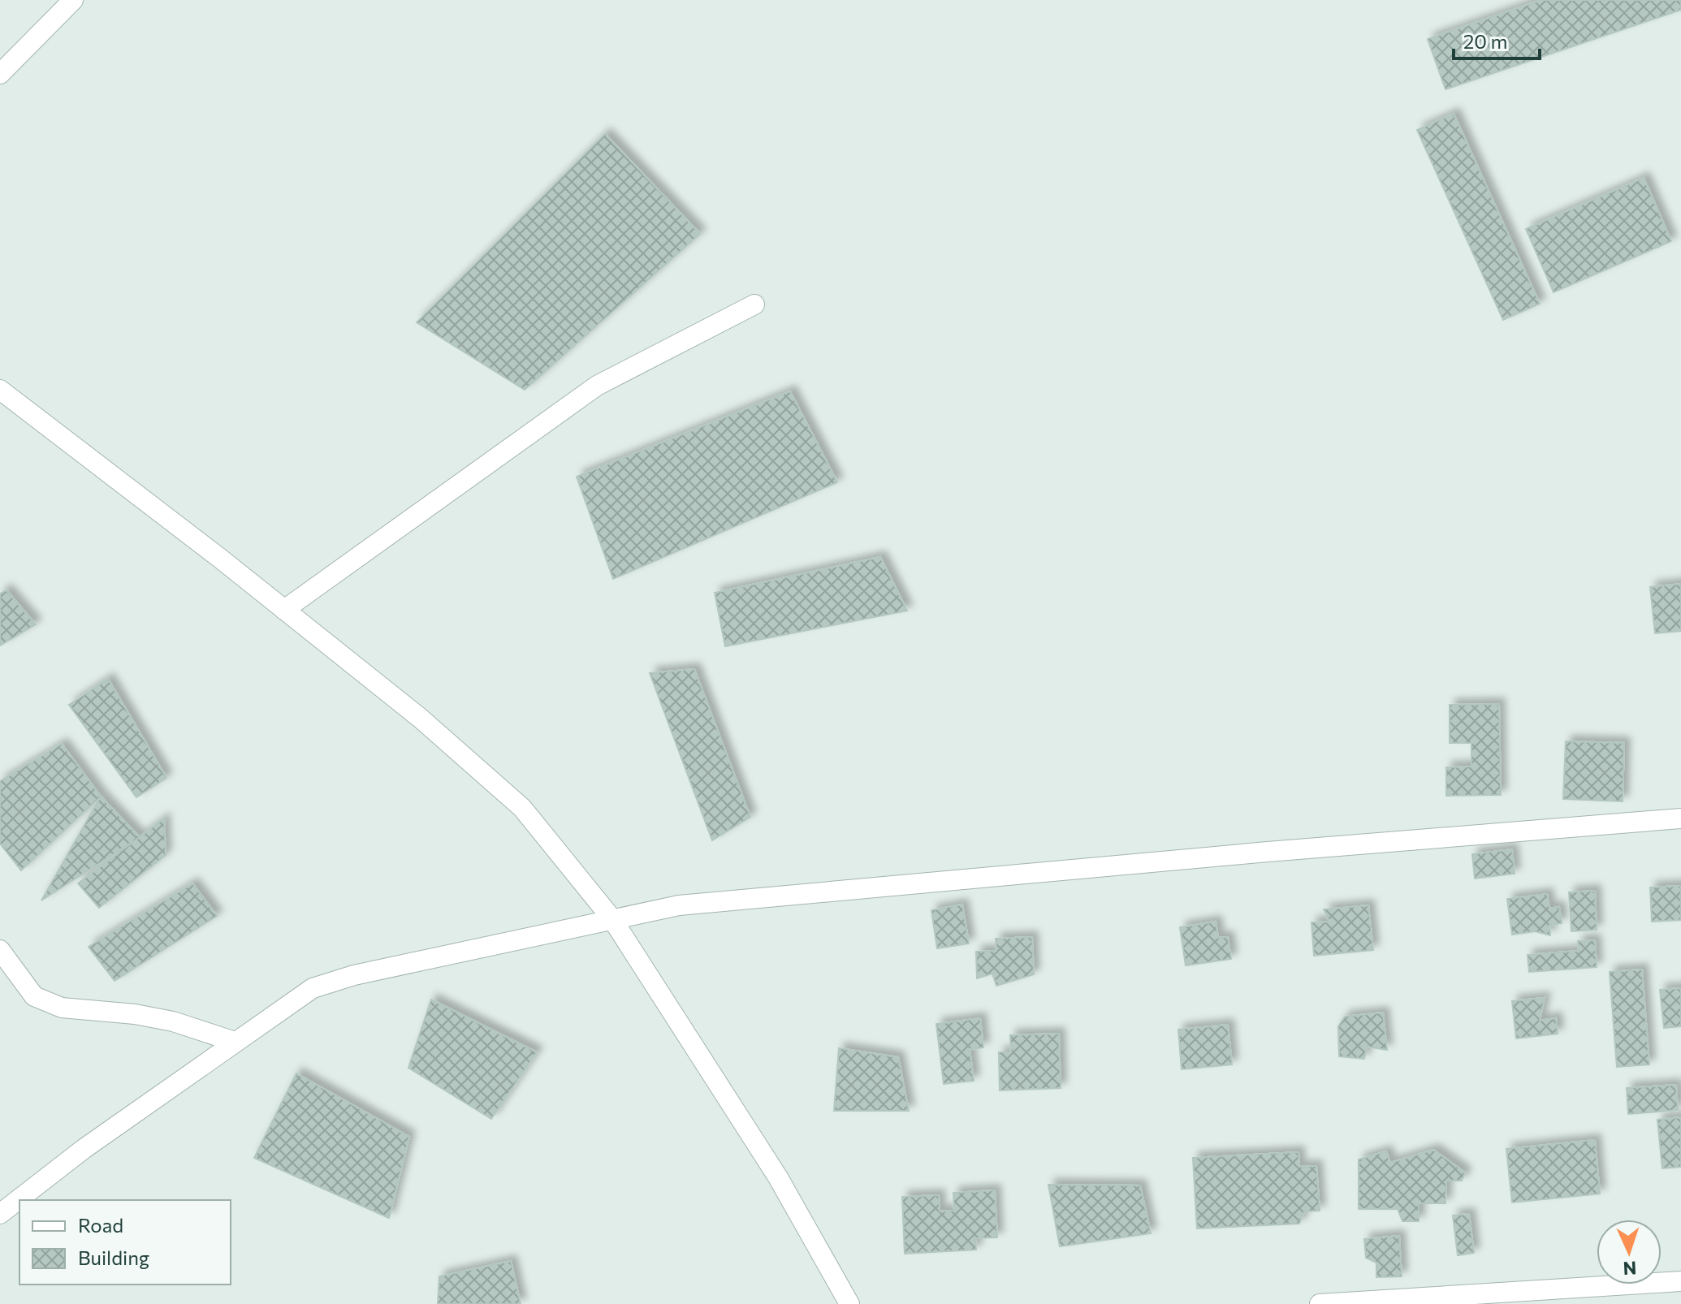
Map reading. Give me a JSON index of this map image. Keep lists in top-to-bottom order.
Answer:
{
  "legend": ["Road", "Building"],
  "scale_bar": "20 m",
  "north": "bottom"
}
